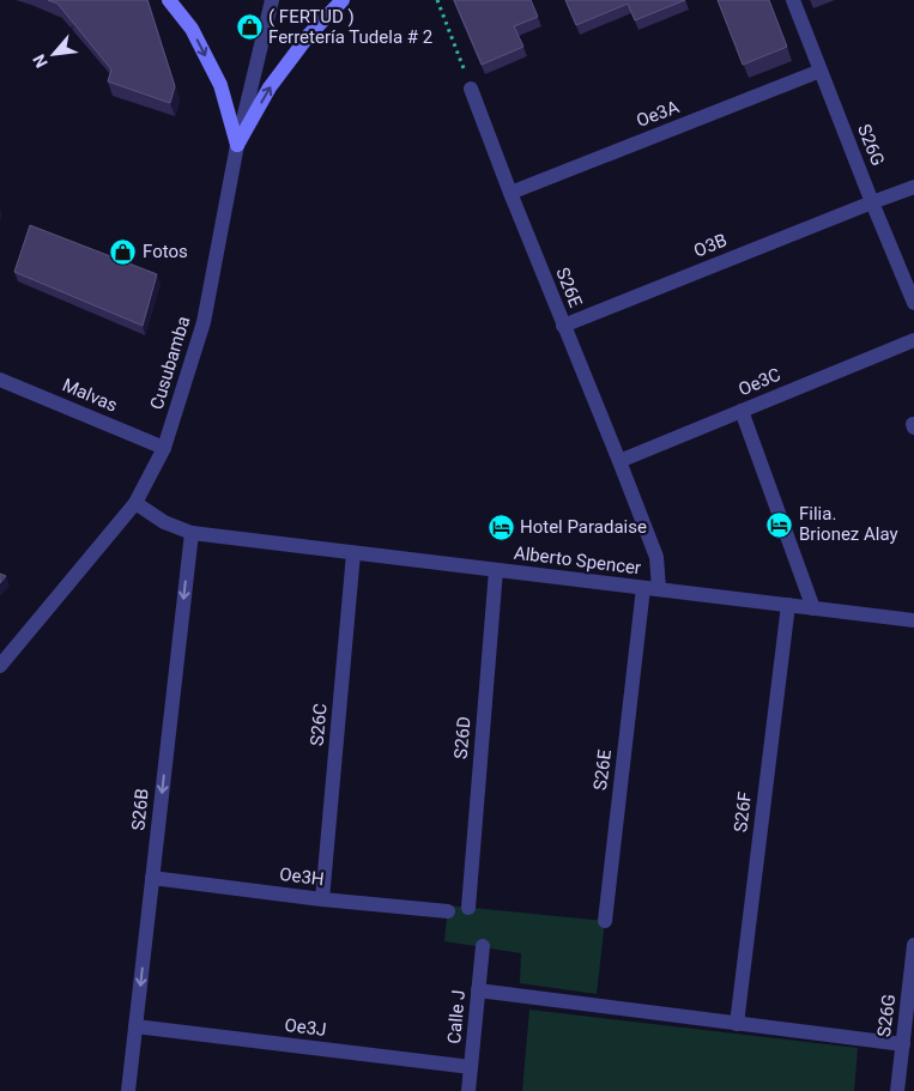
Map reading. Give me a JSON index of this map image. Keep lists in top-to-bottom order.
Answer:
{
  "streets": {
    "street": [
      "Oe3A",
      "S26G",
      "O3B",
      "S26E",
      "Cusubamba",
      "Oe3C",
      "Malvas",
      "Alberto Spencer",
      "S26C",
      "S26D",
      "S26B",
      "S26F",
      "Oe3H",
      "Calle J",
      "Oe3J"
    ]
  },
  "crossings": [
    ["Oe3A", "S26G"],
    ["Oe3A", "S26E"],
    ["S26G", "O3B"],
    ["O3B", "S26E"],
    ["S26E", "Oe3C"],
    ["S26E", "Alberto Spencer"],
    ["Cusubamba", "Malvas"],
    ["Cusubamba", "Alberto Spencer"],
    ["Alberto Spencer", "S26C"],
    ["Alberto Spencer", "S26D"],
    ["Alberto Spencer", "S26B"],
    ["Alberto Spencer", "S26F"],
    ["S26C", "Oe3H"],
    ["S26B", "Oe3H"],
    ["S26B", "Oe3J"],
    ["Calle J", "Oe3J"]
  ],
  "one_way": ["S26B"],
  "places": {
    "shop": ["( FERTUD ) Ferretería Tudela # 2", "Fotos"],
    "hotel": ["Filia. Brionez Alay", "Hotel Paradaise"]
  },
  "north": "bottom left"
}
